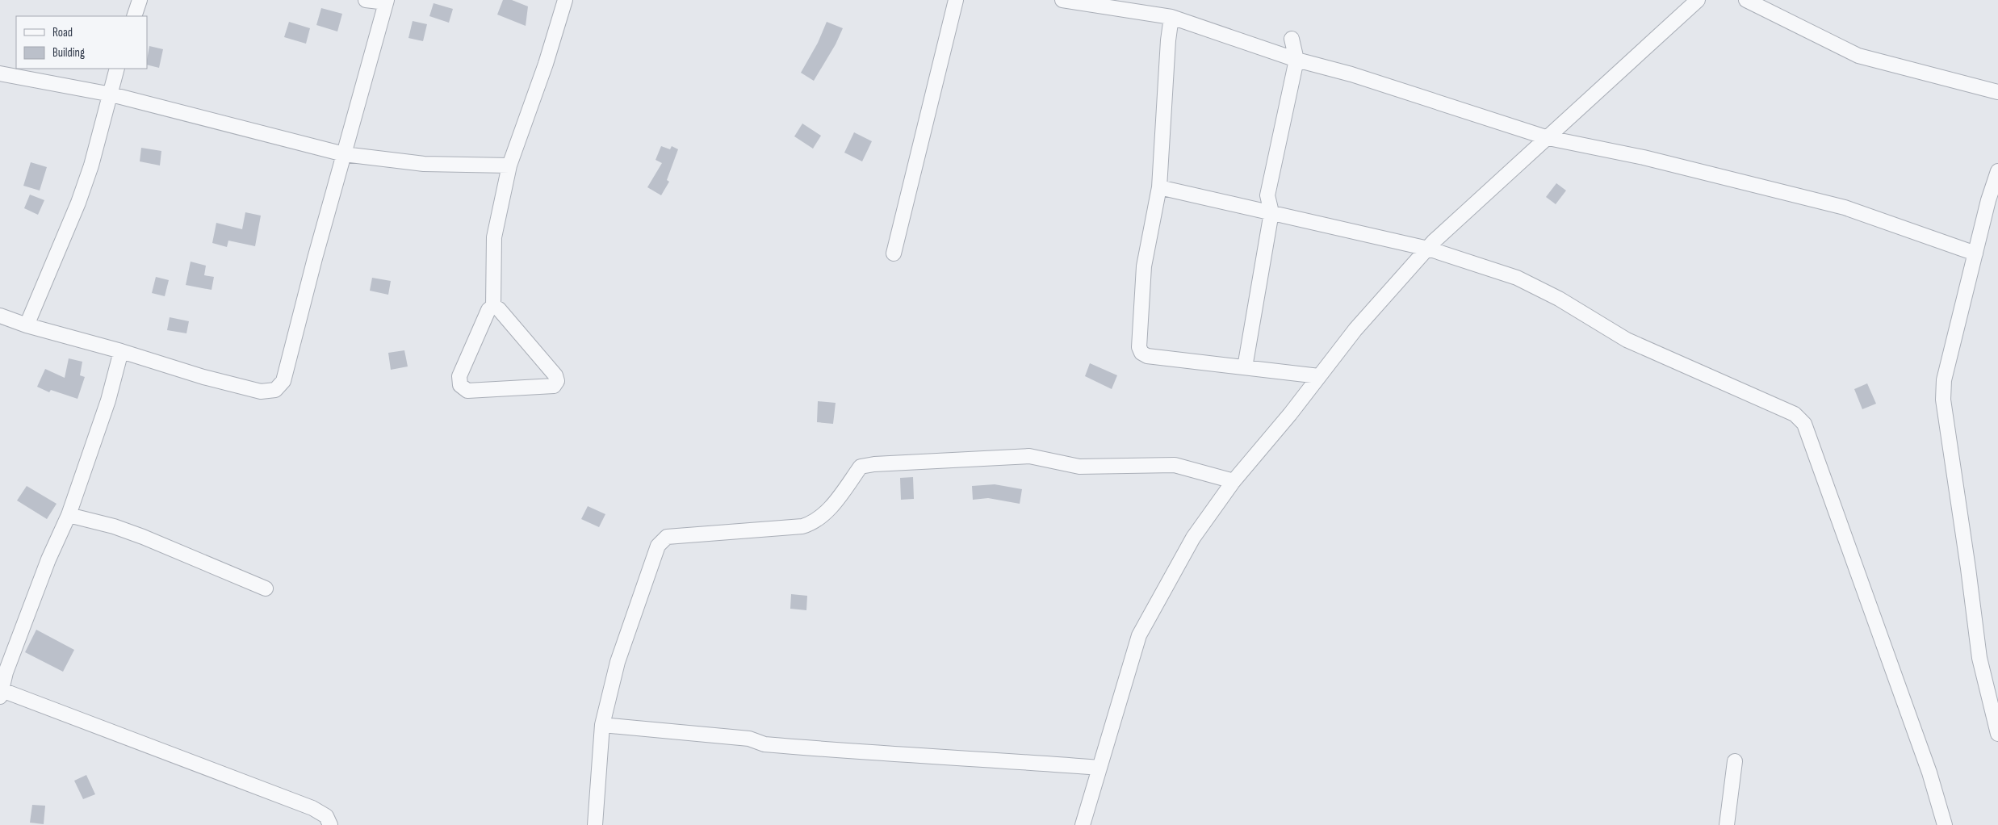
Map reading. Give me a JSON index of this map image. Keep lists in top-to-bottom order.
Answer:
{
  "legend": ["Road", "Building"]
}
